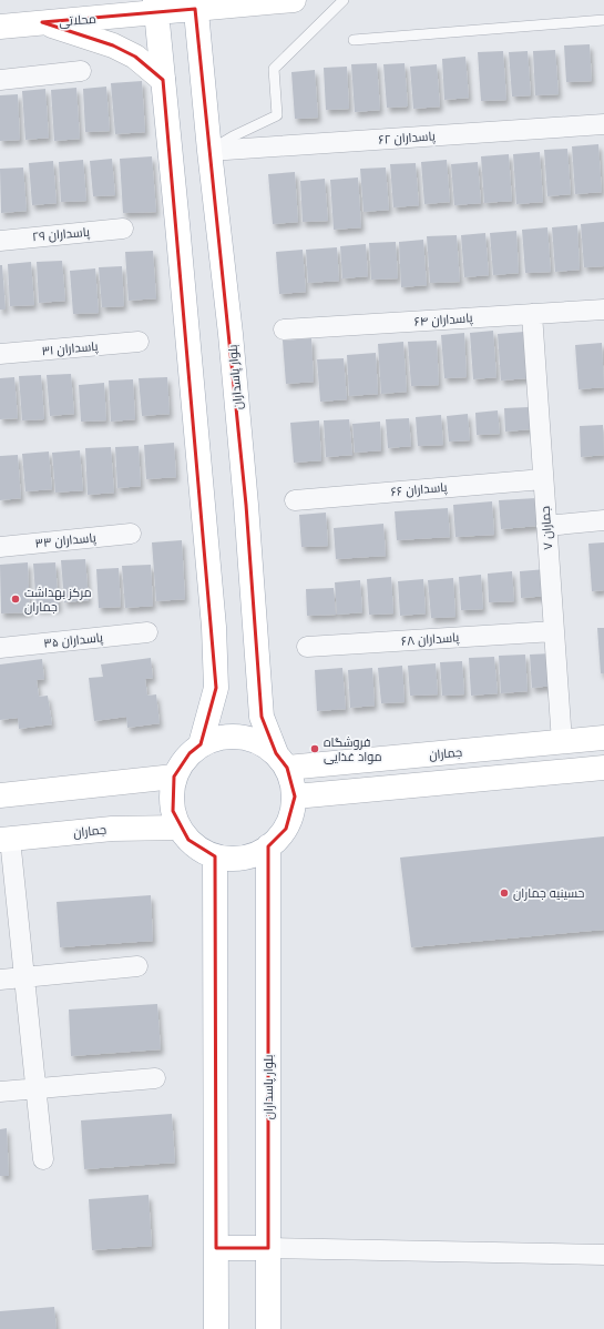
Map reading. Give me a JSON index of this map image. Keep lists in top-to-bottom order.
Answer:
{
  "streets": {
    "main road": ["محلاتی", "بلوار پاسداران", "جماران"],
    "street": [
      "پاسداران ۶۲",
      "پاسداران ۲۹",
      "پاسداران ۶۴",
      "پاسداران ۳۱",
      "پاسداران ۶۶",
      "جماران ۷",
      "پاسداران ۳۳",
      "پاسداران ۶۸",
      "پاسداران ۳۵"
    ]
  },
  "crossings": [
    ["محلاتی", "بلوار پاسداران"],
    ["پاسداران ۶۲", "بلوار پاسداران"],
    ["پاسداران ۶۴", "جماران ۷"],
    ["بلوار پاسداران", "جماران"],
    ["پاسداران ۶۶", "جماران ۷"],
    ["جماران ۷", "پاسداران ۶۸"],
    ["جماران ۷", "جماران"]
  ],
  "places": ["مرکز بهداشت جماران", "فروشگاه مواد غذایی", "حسینیه جماران"]
}
